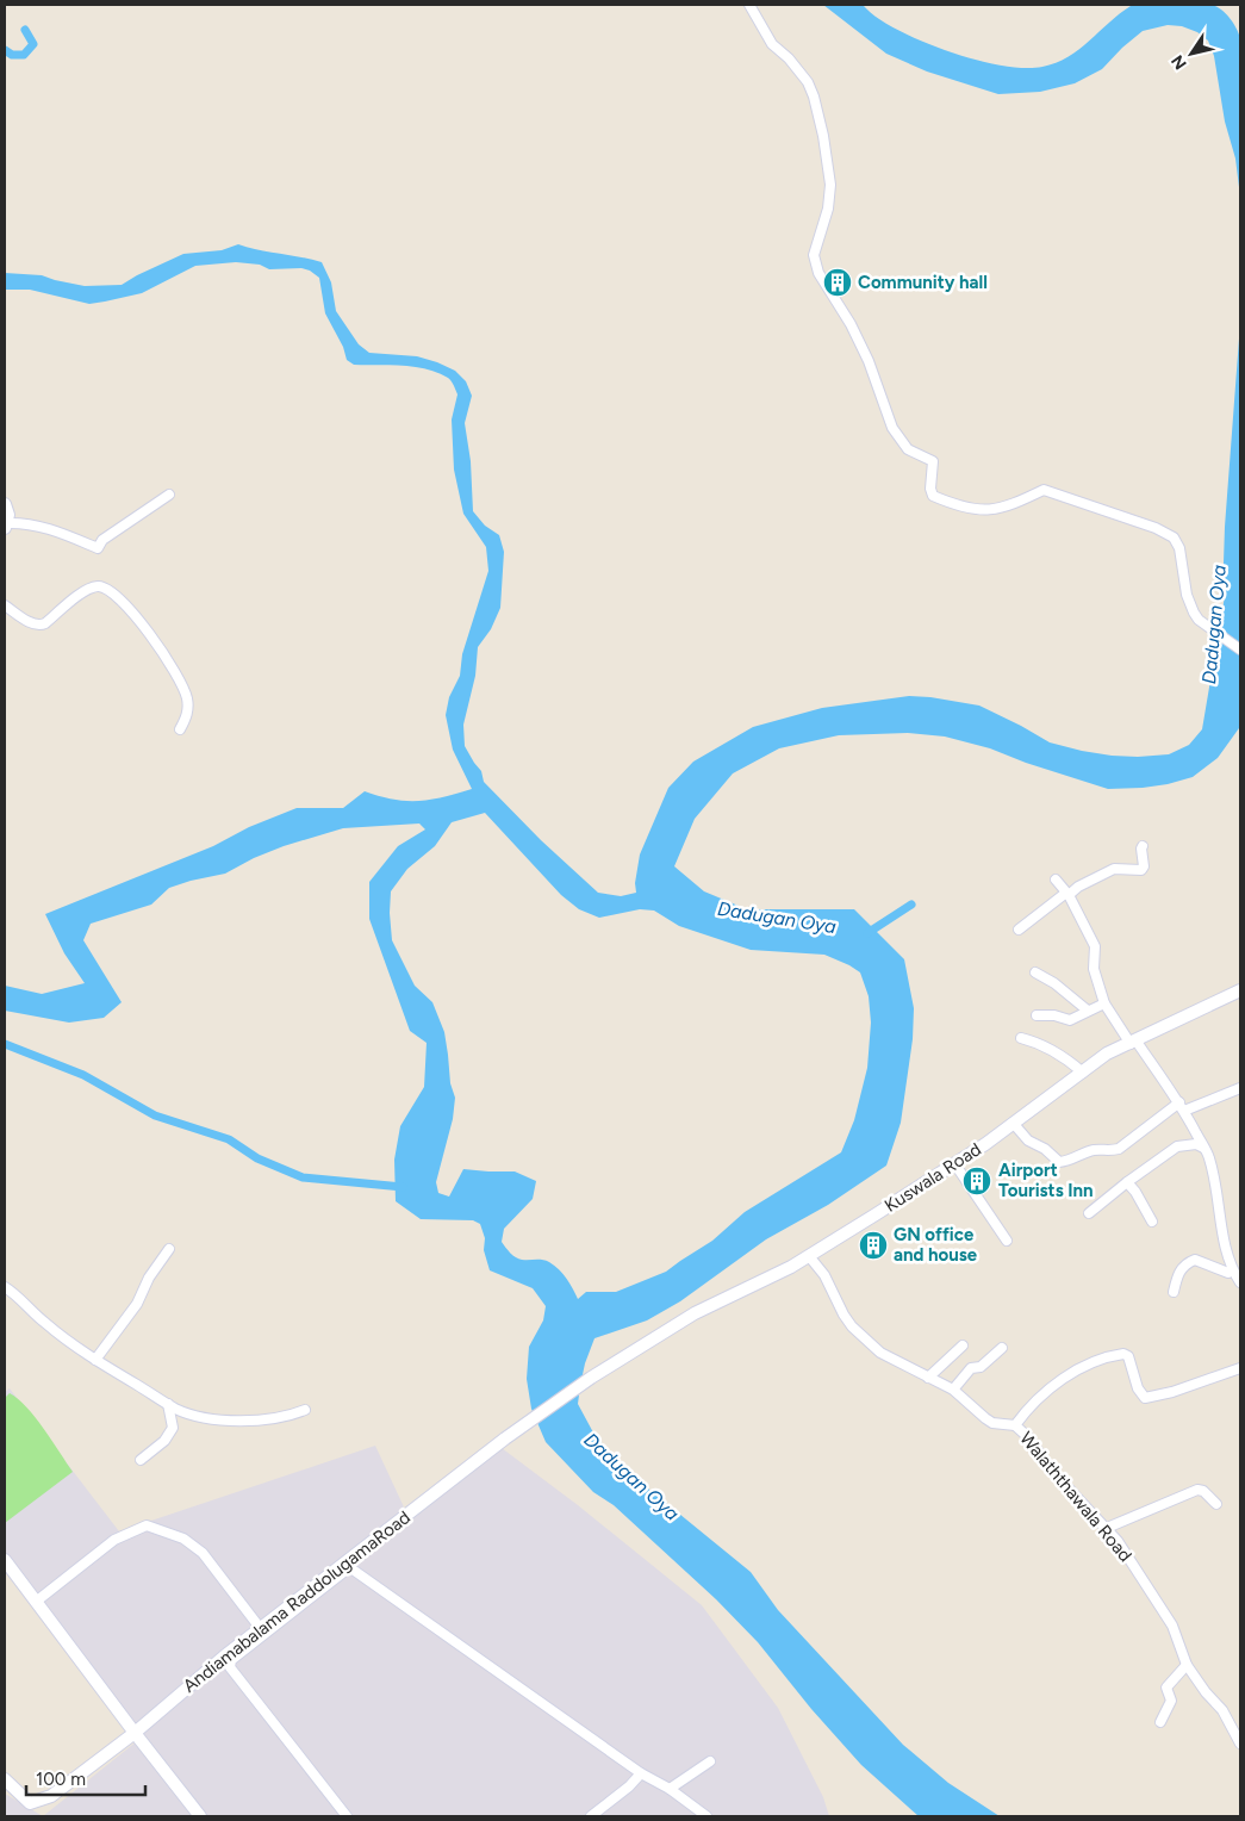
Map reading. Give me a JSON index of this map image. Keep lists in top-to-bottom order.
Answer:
{
  "streets": {
    "street": ["Kuswala Road", "Walaththawala Road", "Andiamabalama RaddolugamaRoad"]
  },
  "crossings": [
    ["Kuswala Road", "Walaththawala Road"],
    ["Kuswala Road", "Andiamabalama RaddolugamaRoad"]
  ],
  "water": ["Dadugan Oya"],
  "places": {
    "building": ["Community hall", "Airport Tourists Inn", "GN office and house"]
  },
  "scale_bar": "100 m",
  "north": "bottom left"
}
